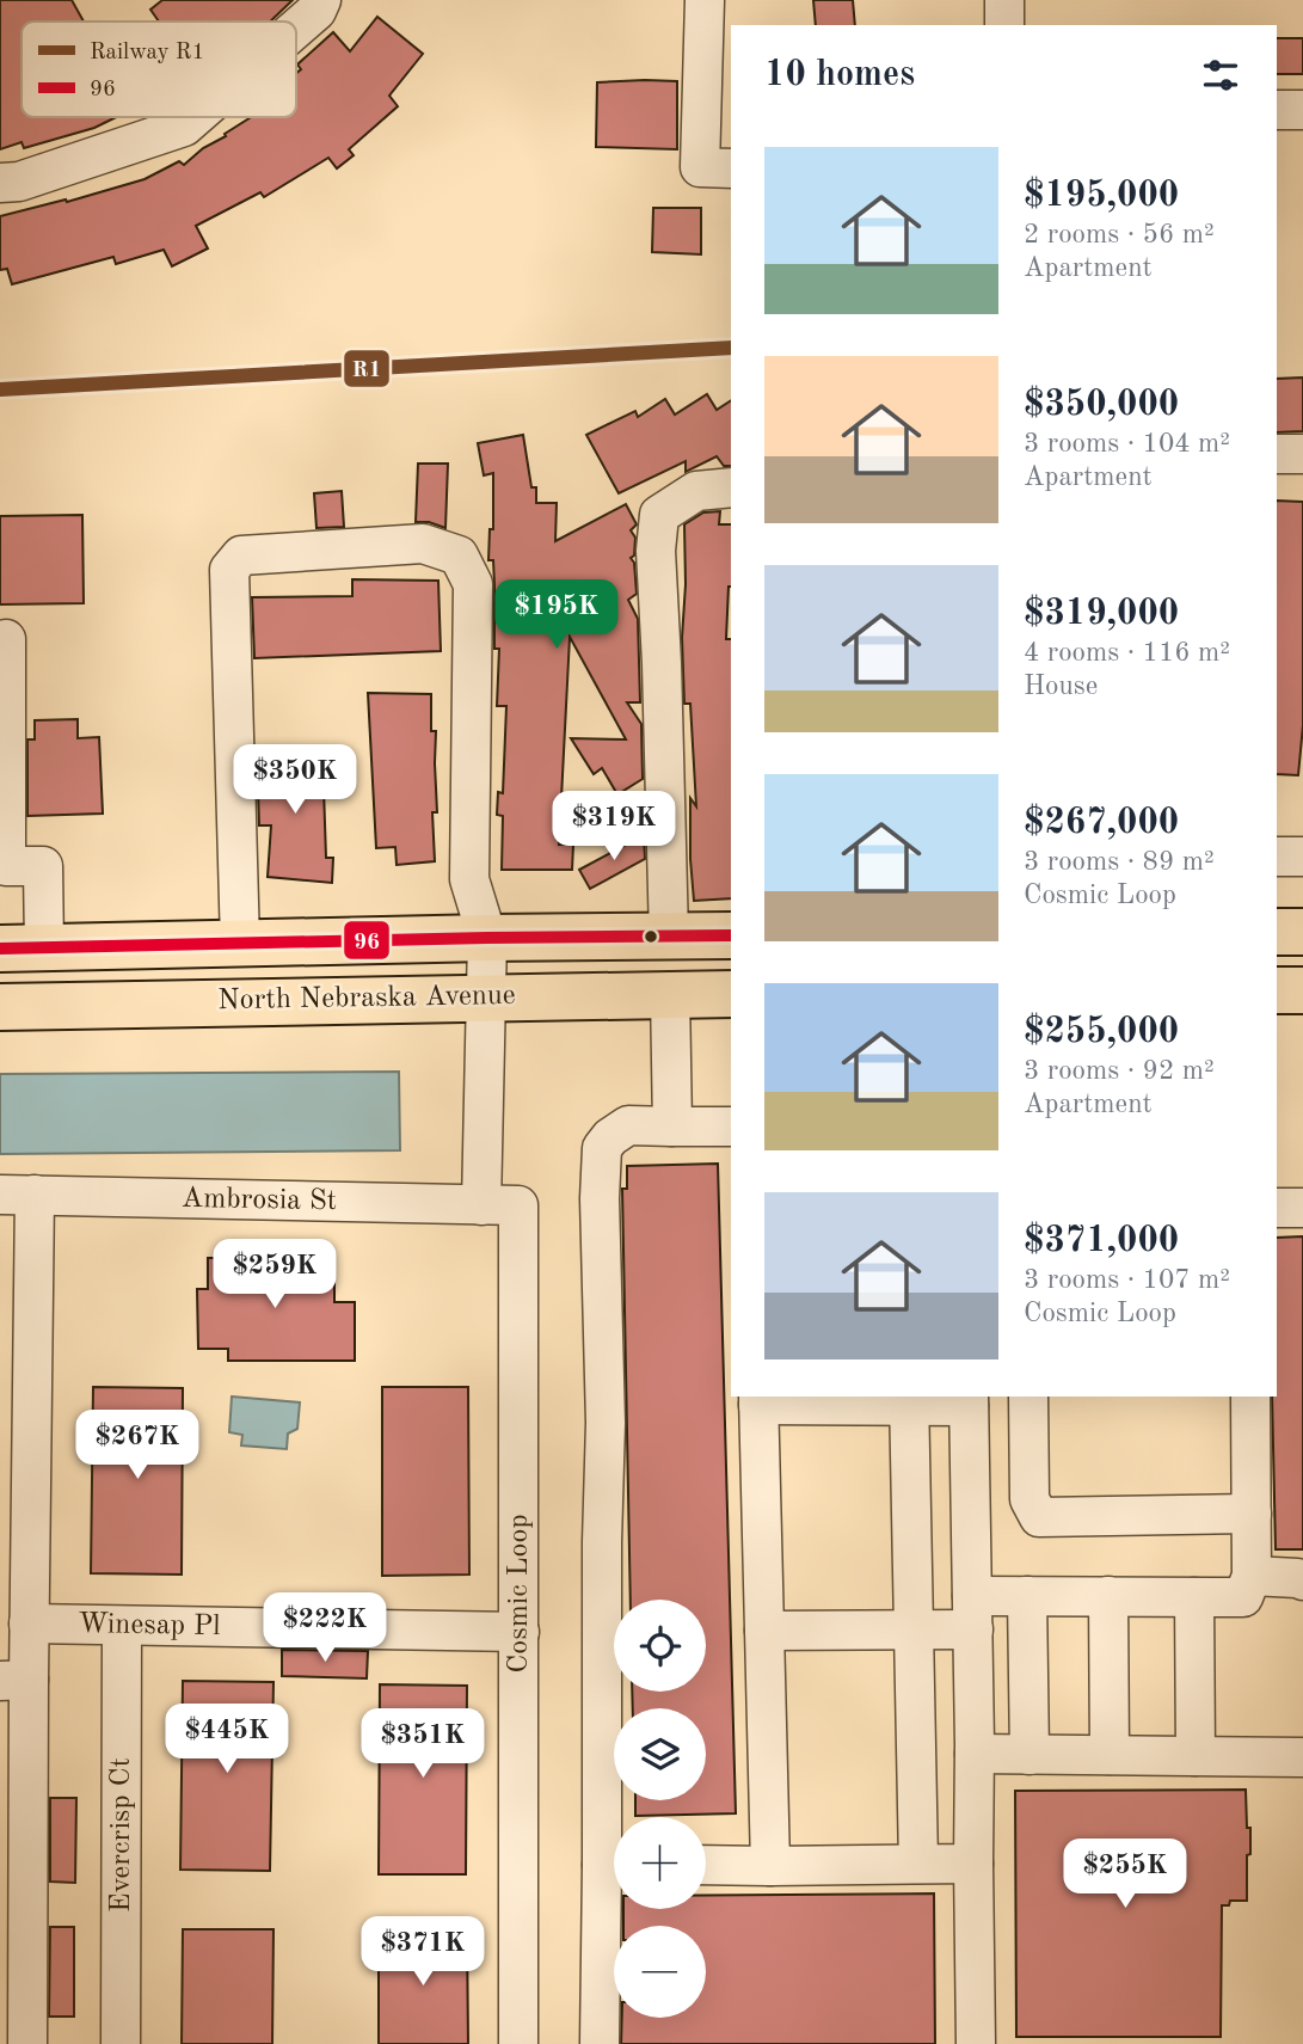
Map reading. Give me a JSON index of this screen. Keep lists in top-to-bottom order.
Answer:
{
  "streets": {
    "main road": ["North Nebraska Avenue"],
    "street": [
      "Ambrosia St",
      "Cosmic Loop",
      "Winesap Pl",
      "Evercrisp Ct"
    ]
  },
  "crossings": [
    ["North Nebraska Avenue", "Cosmic Loop"],
    ["Ambrosia St", "Cosmic Loop"],
    ["Cosmic Loop", "Winesap Pl"],
    ["Winesap Pl", "Evercrisp Ct"]
  ],
  "lines": ["rail line R1", "transit line 96"],
  "legend": ["Railway R1", "96"],
  "page": {
    "heading": "10 homes",
    "list": [
      {
        "name": "$195,000",
        "note": "2 rooms · 56 m² · Apartment"
      },
      {
        "name": "$350,000",
        "note": "3 rooms · 104 m² · Apartment"
      },
      {
        "name": "$319,000",
        "note": "4 rooms · 116 m² · House"
      },
      {
        "name": "$267,000",
        "note": "3 rooms · 89 m² · Cosmic Loop"
      },
      {
        "name": "$255,000",
        "note": "3 rooms · 92 m² · Apartment"
      },
      {
        "name": "$371,000",
        "note": "3 rooms · 107 m² · Cosmic Loop"
      }
    ],
    "price": [
      "$195K",
      "$350K",
      "$319K",
      "$259K",
      "$267K",
      "$222K",
      "$445K",
      "$351K",
      "$255K",
      "$371K"
    ],
    "map_buttons": ["+", "−"]
  }
}
